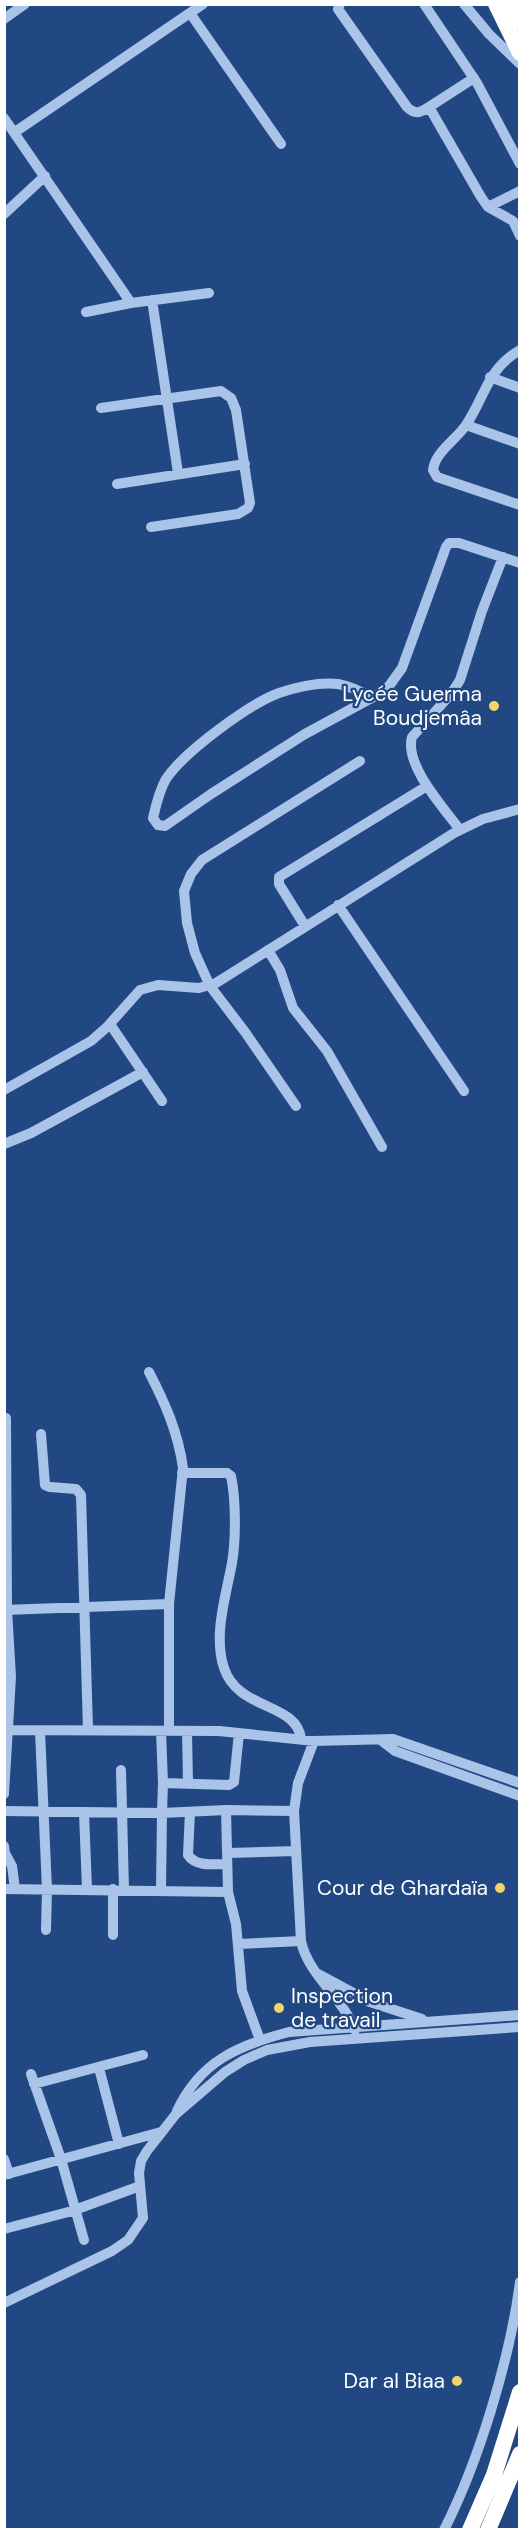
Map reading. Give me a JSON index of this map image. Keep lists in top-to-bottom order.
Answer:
{
  "places": [
    "Lycée Guerma Boudjemâa",
    "Cour de Ghardaïa",
    "Inspection de travail",
    "Dar al Biaa"
  ]
}
